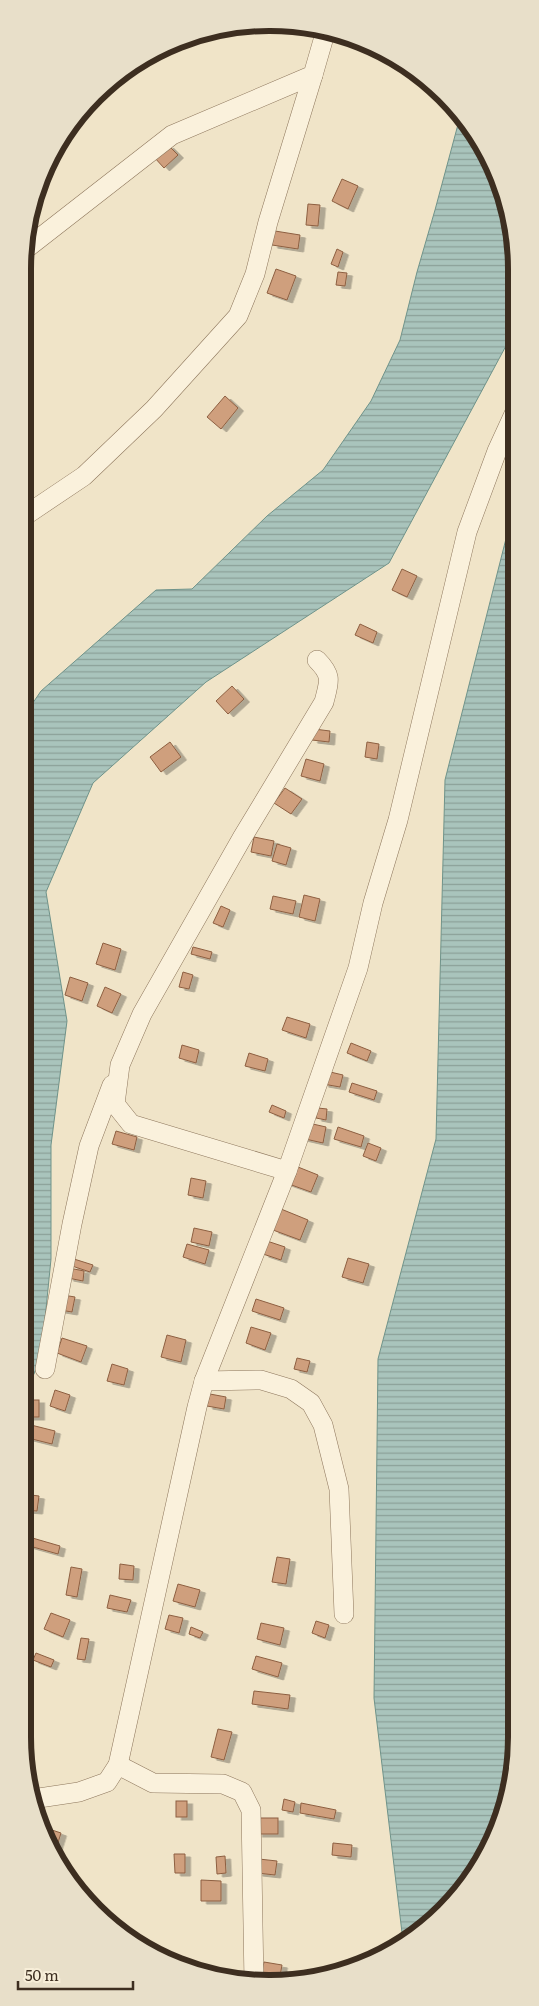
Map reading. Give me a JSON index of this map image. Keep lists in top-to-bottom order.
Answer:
{
  "scale_bar": "50 m"
}
